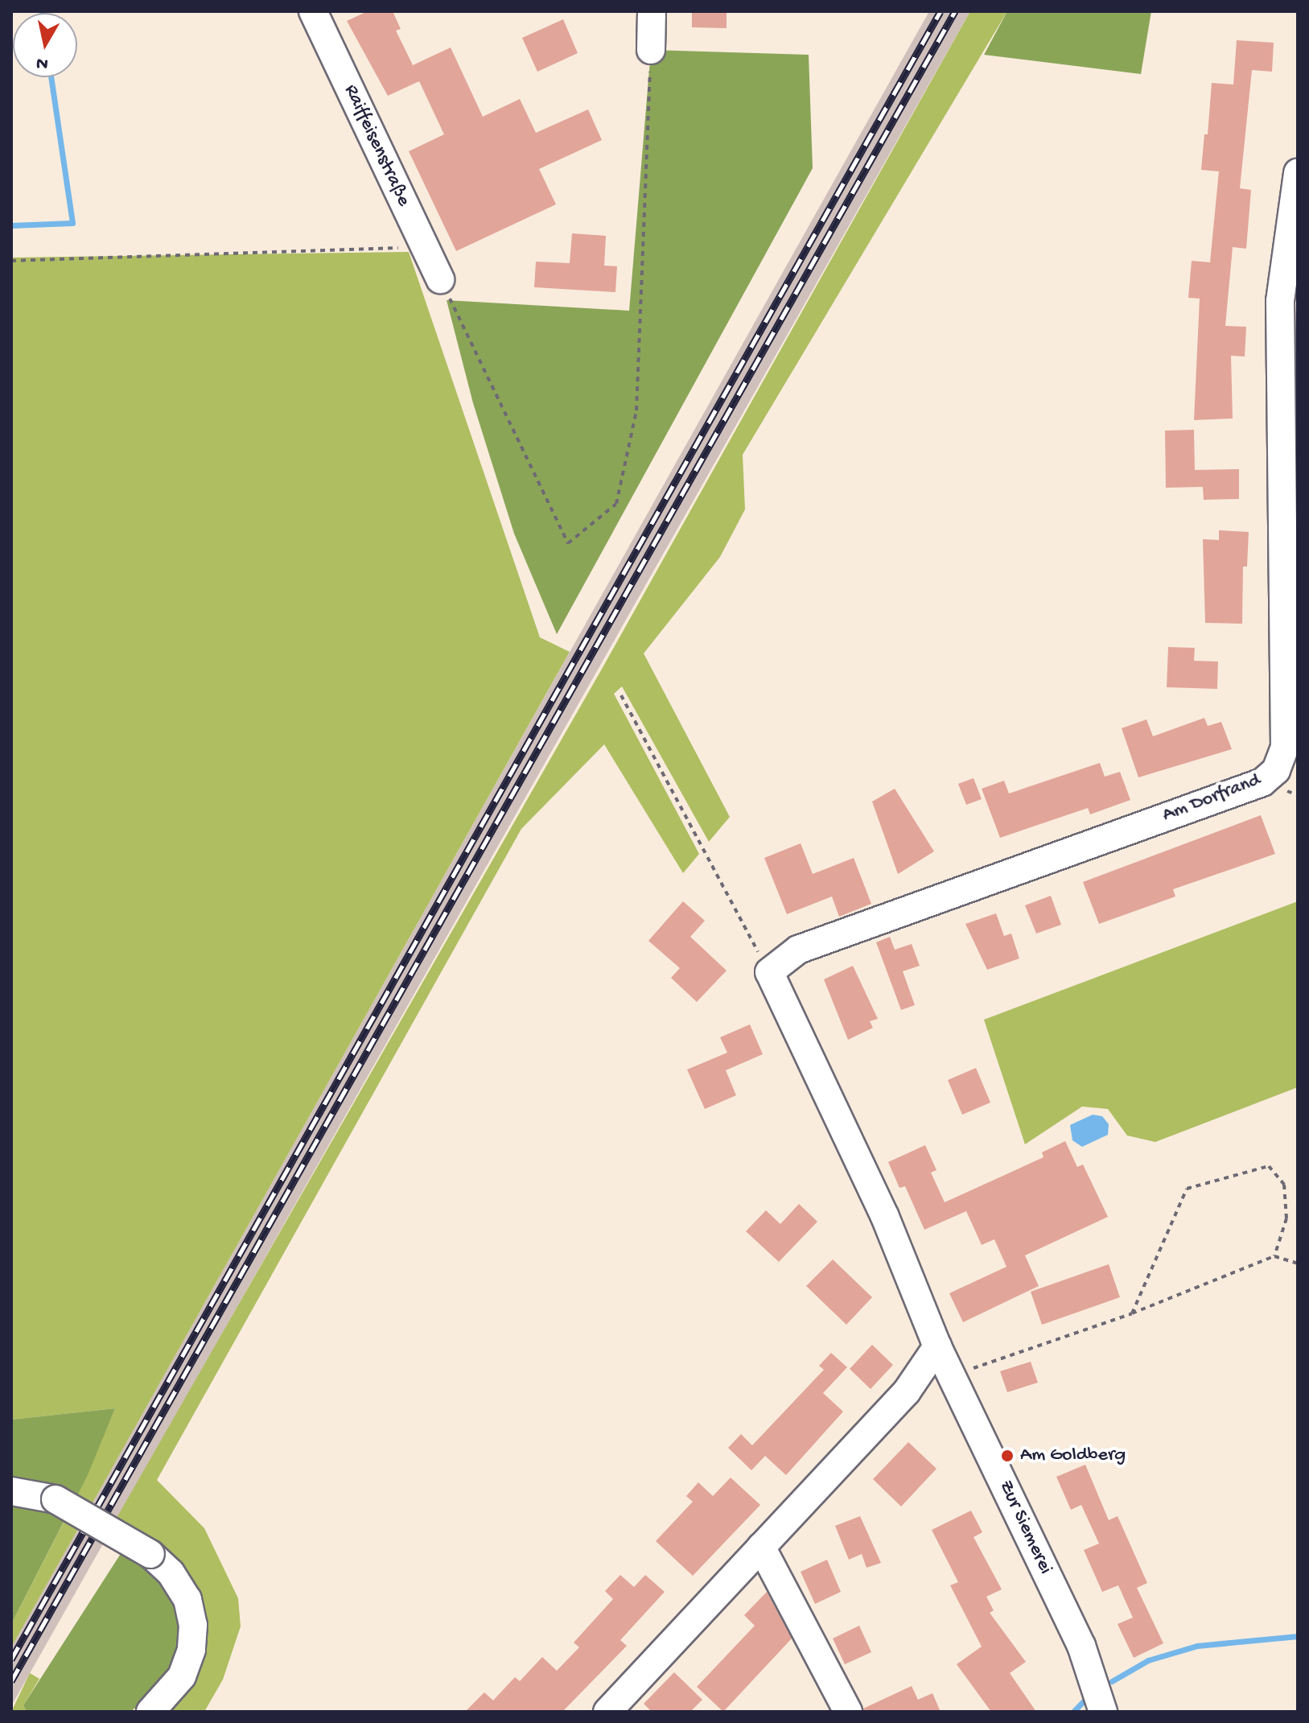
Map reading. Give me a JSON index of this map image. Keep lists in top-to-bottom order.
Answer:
{
  "streets": {
    "street": ["Raiffeisenstraße", "Am Dorfrand", "Zur Siemerei"]
  },
  "places": ["Am Goldberg"],
  "north": "bottom"
}
